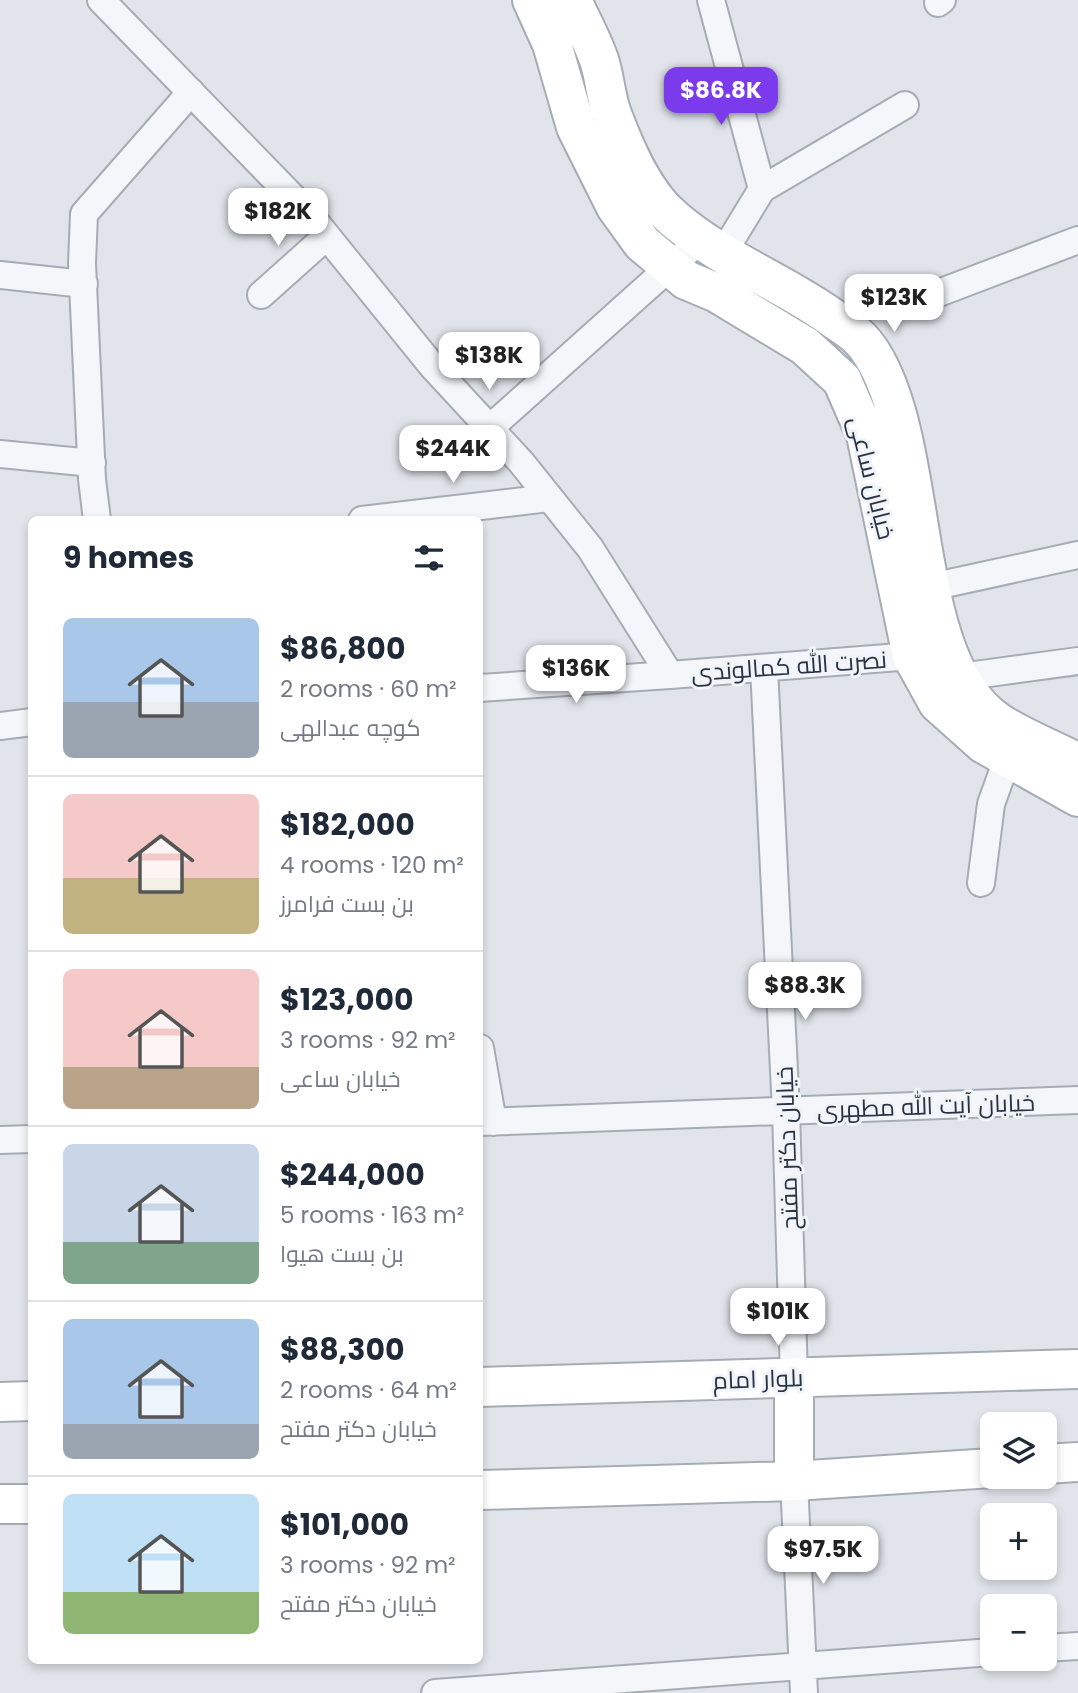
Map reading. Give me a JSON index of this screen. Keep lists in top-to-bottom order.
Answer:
{
  "streets": {
    "street": [
      "خیابان ساعی",
      "نصرت الله کمالوندی",
      "خیابان آیت الله مطهری",
      "خیابان دکتر مفتح",
      "بلوار امام"
    ]
  },
  "crossings": [
    ["خیابان ساعی", "نصرت الله کمالوندی"],
    ["نصرت الله کمالوندی", "خیابان دکتر مفتح"],
    ["خیابان آیت الله مطهری", "خیابان دکتر مفتح"],
    ["خیابان دکتر مفتح", "بلوار امام"]
  ],
  "page": {
    "price": [
      "$86.8K",
      "$182K",
      "$123K",
      "$138K",
      "$244K",
      "$136K",
      "$88.3K",
      "$101K",
      "$97.5K"
    ],
    "heading": "9 homes",
    "list": [
      {
        "name": "$86,800",
        "note": "2 rooms · 60 m² · کوچه عبدالهی"
      },
      {
        "name": "$182,000",
        "note": "4 rooms · 120 m² · بن بست فرامرز"
      },
      {
        "name": "$123,000",
        "note": "3 rooms · 92 m² · خیابان ساعی"
      },
      {
        "name": "$244,000",
        "note": "5 rooms · 163 m² · بن بست هیوا"
      },
      {
        "name": "$88,300",
        "note": "2 rooms · 64 m² · خیابان دکتر مفتح"
      },
      {
        "name": "$101,000",
        "note": "3 rooms · 92 m² · خیابان دکتر مفتح"
      }
    ],
    "map_buttons": ["+", "−"]
  }
}
